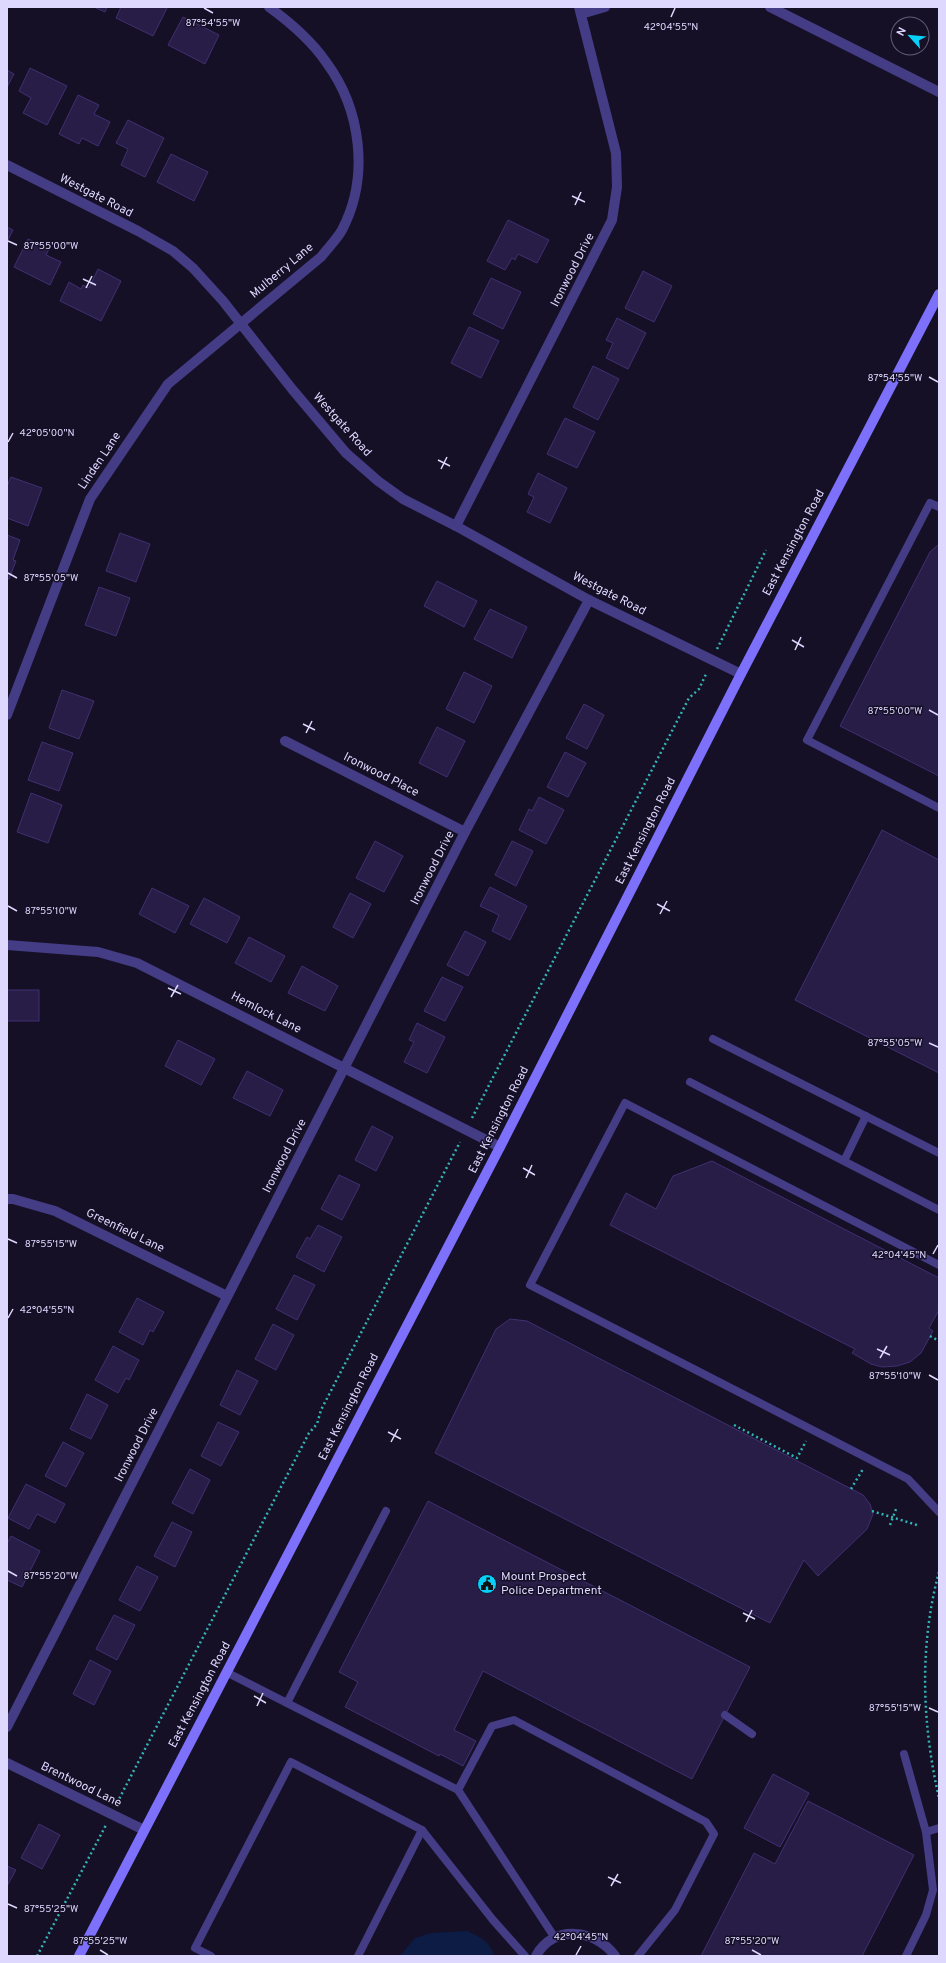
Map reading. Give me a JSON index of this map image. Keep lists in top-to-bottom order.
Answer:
{
  "streets": {
    "main road": ["East Kensington Road"],
    "street": [
      "Westgate Road",
      "Ironwood Drive",
      "Mulberry Lane",
      "Linden Lane",
      "Ironwood Place",
      "Hemlock Lane",
      "Greenfield Lane",
      "Brentwood Lane"
    ]
  },
  "crossings": [
    ["Westgate Road", "Ironwood Drive"],
    ["Westgate Road", "Mulberry Lane"],
    ["Westgate Road", "Linden Lane"],
    ["Westgate Road", "East Kensington Road"],
    ["Ironwood Drive", "Ironwood Place"],
    ["Ironwood Drive", "Hemlock Lane"],
    ["Ironwood Drive", "Greenfield Lane"],
    ["Mulberry Lane", "Linden Lane"],
    ["East Kensington Road", "Hemlock Lane"],
    ["East Kensington Road", "Brentwood Lane"]
  ],
  "places": {
    "public building": ["Mount Prospect Police Department"]
  },
  "north": "top left",
  "coordinates": [
    "87°54'55\"W",
    "42°04'55\"N",
    "87°55'00\"W",
    "42°05'00\"N",
    "87°55'05\"W",
    "87°55'10\"W",
    "87°55'15\"W",
    "42°04'45\"N",
    "87°55'20\"W",
    "87°55'25\"W"
  ]
}
